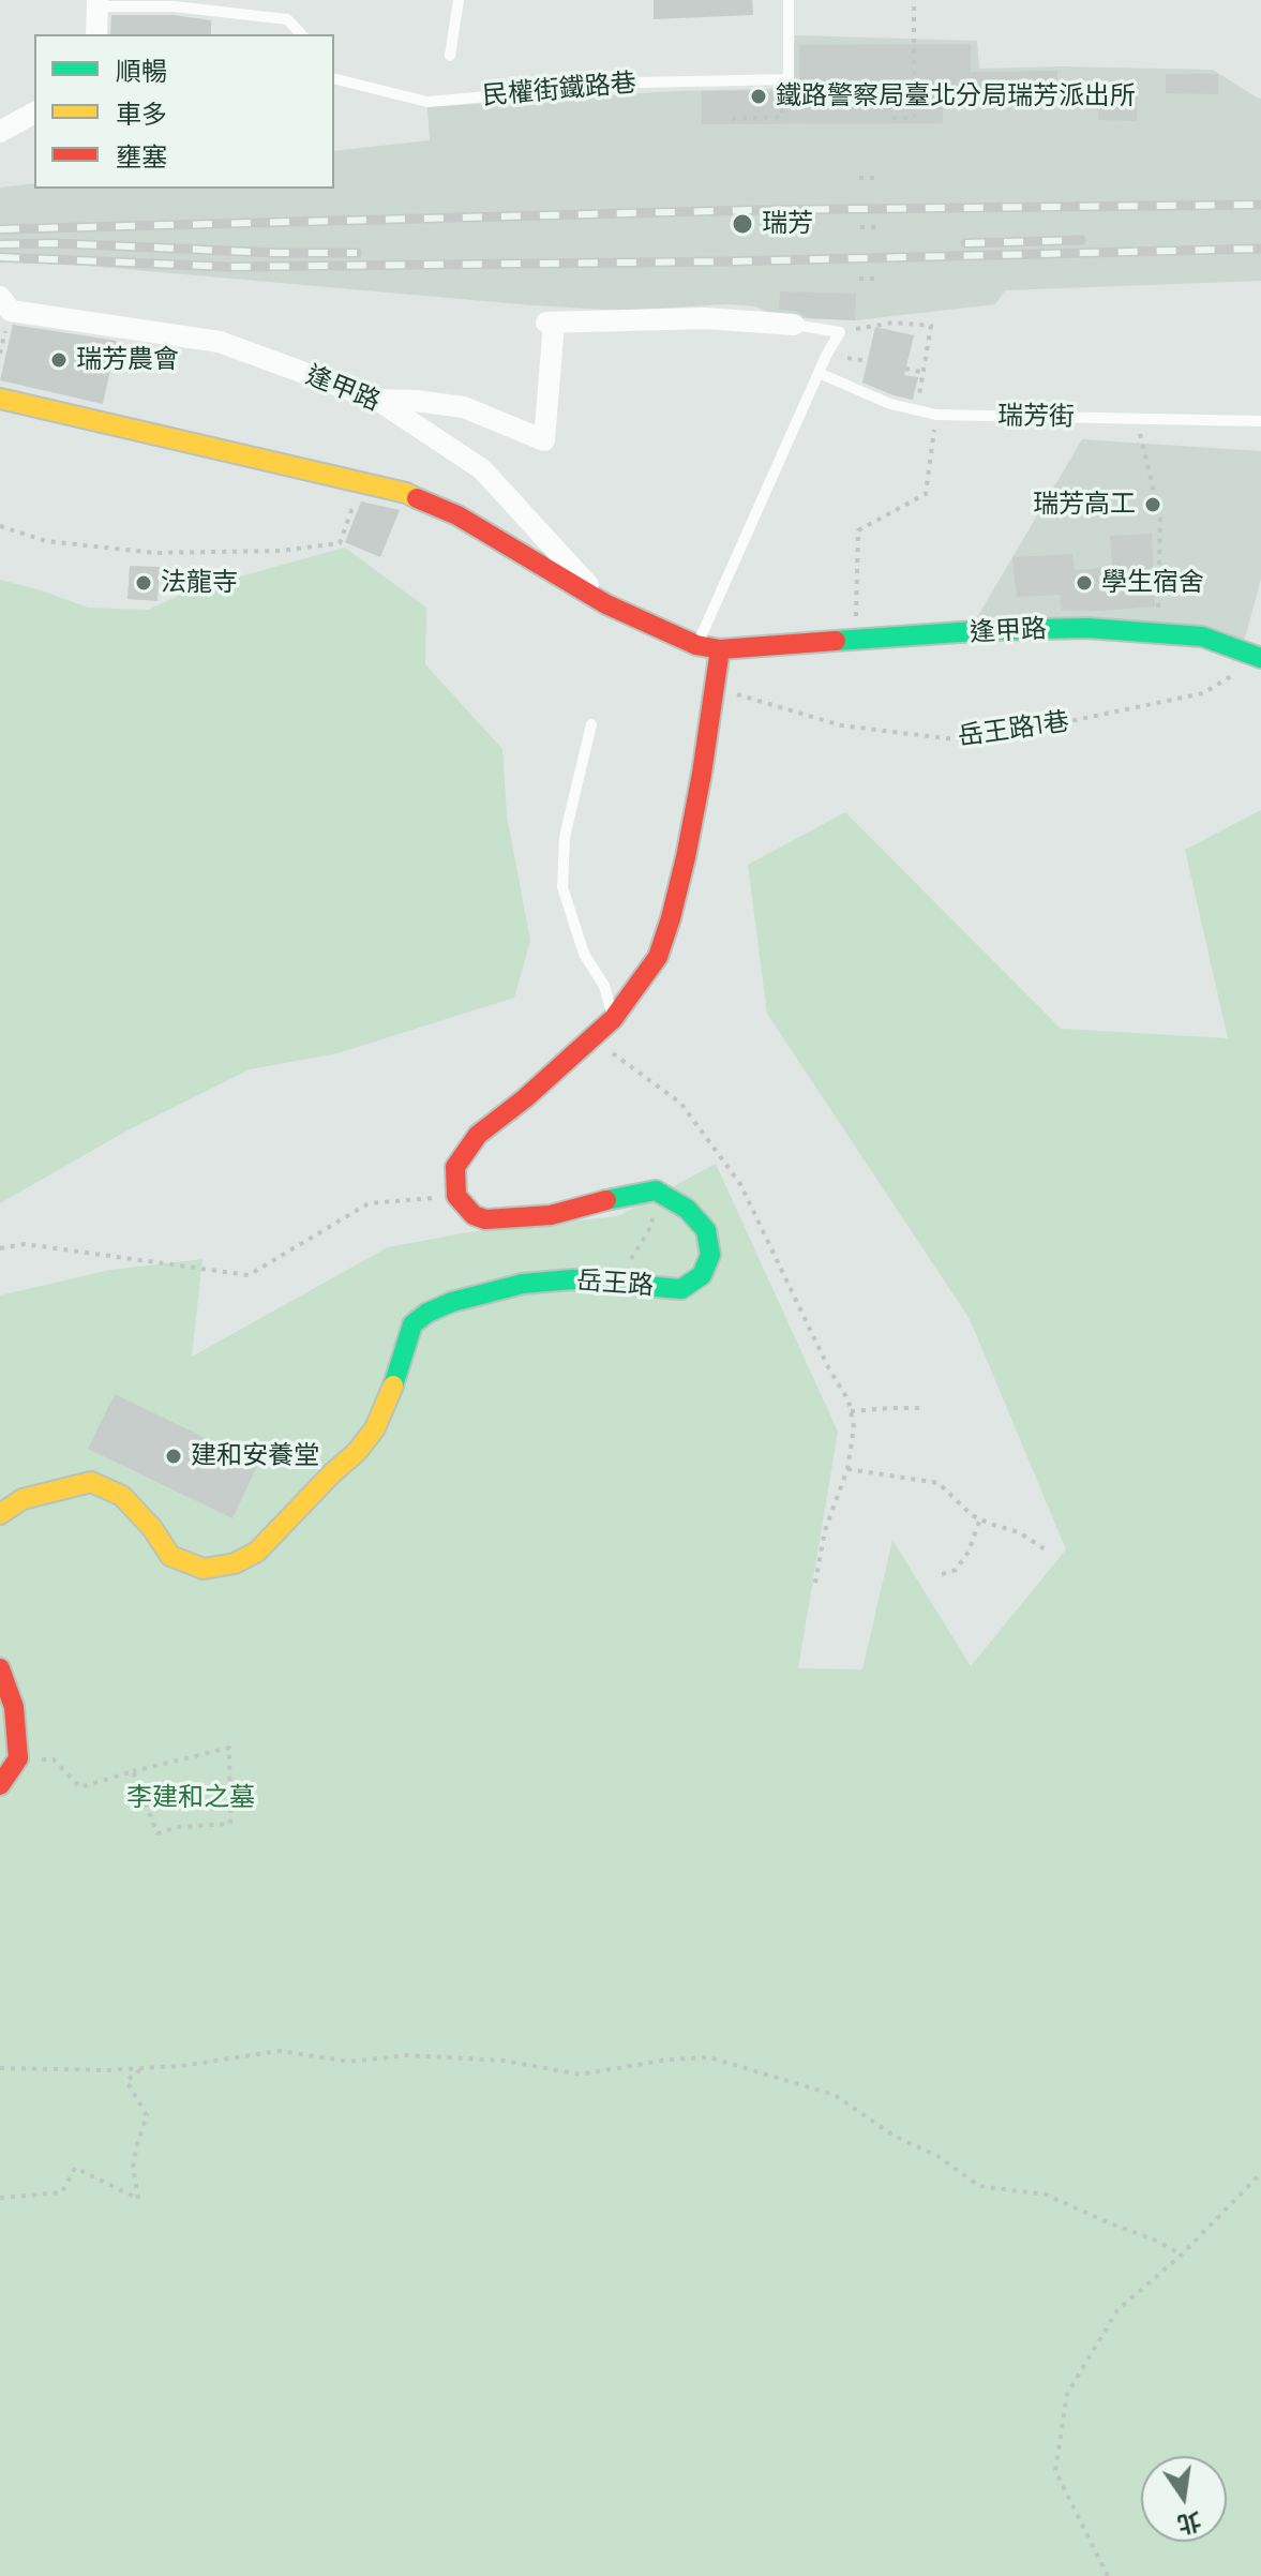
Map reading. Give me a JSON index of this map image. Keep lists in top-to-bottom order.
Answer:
{
  "streets": {
    "street": ["逢甲路", "岳王路"],
    "lane": ["民權街鐵路巷", "瑞芳街"],
    "path": ["岳王路1巷"]
  },
  "crossings": [
    ["逢甲路", "岳王路1巷"]
  ],
  "parks": ["李建和之墓"],
  "places": [
    "鐵路警察局臺北分局瑞芳派出所",
    "瑞芳",
    "瑞芳農會",
    "瑞芳高工",
    "法龍寺",
    "學生宿舍",
    "建和安養堂"
  ],
  "legend": ["順暢", "車多", "壅塞"],
  "north": "bottom"
}
